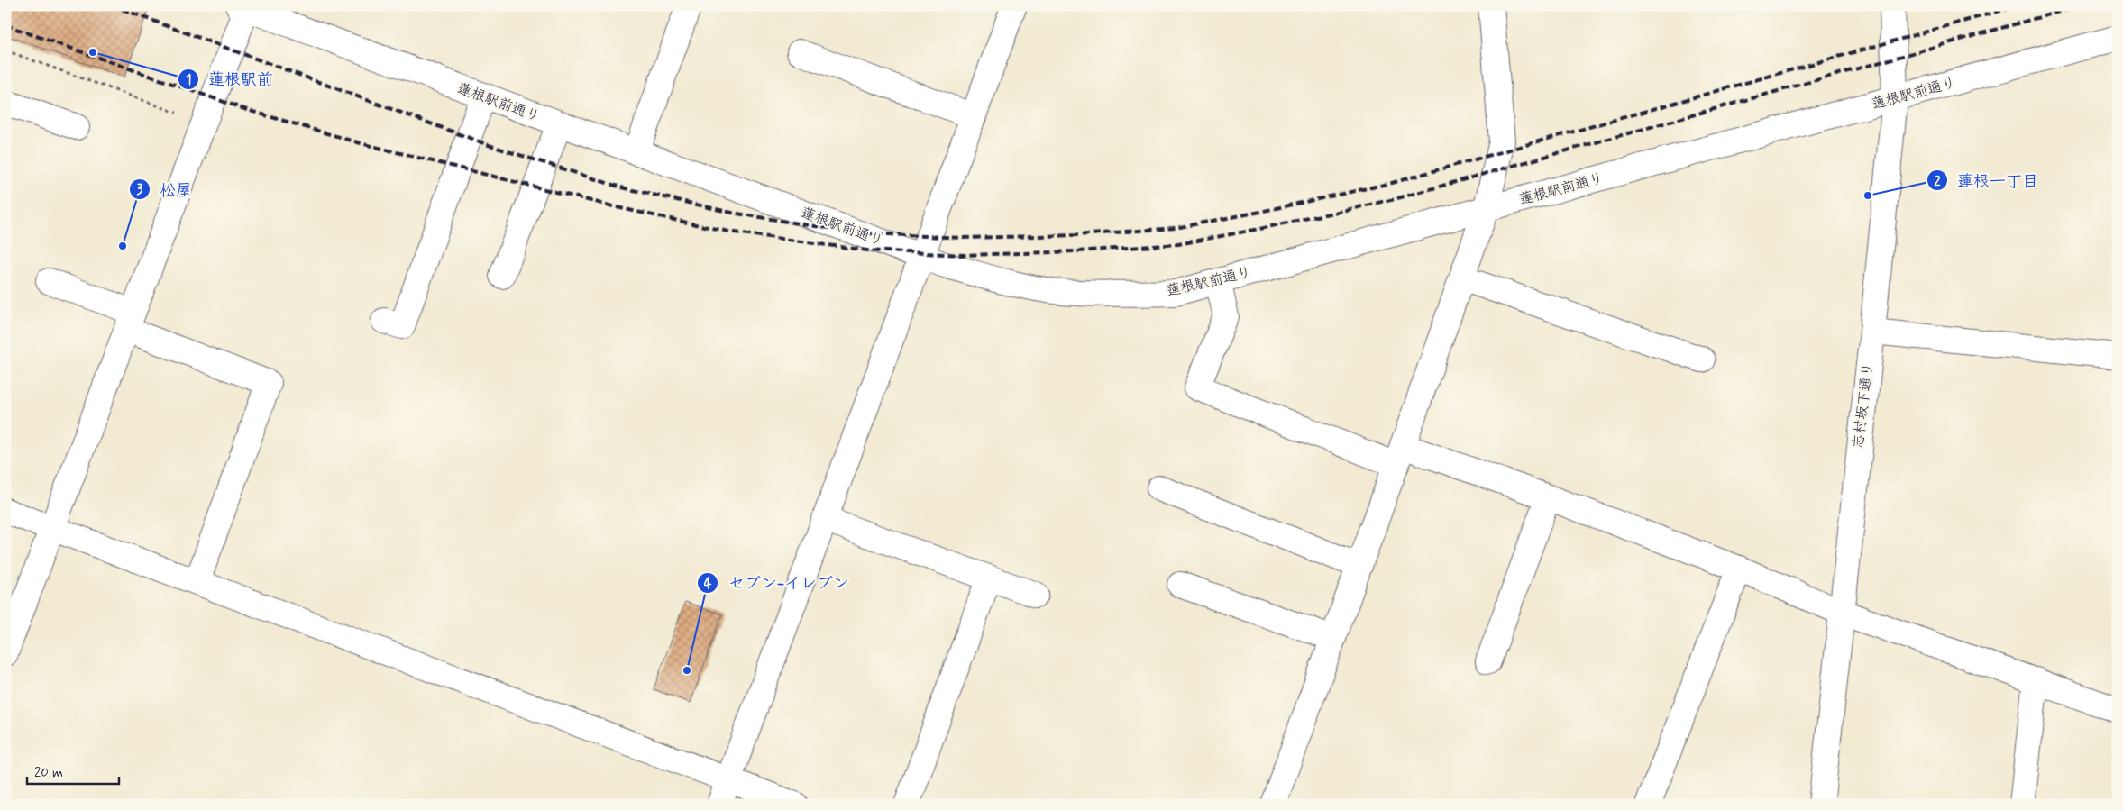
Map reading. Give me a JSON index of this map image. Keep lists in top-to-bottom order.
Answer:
{
  "streets": {
    "street": ["蓮根駅前通り", "志村坂下通り"]
  },
  "crossings": [
    ["蓮根駅前通り", "志村坂下通り"]
  ],
  "places": [
    "蓮根駅前",
    "蓮根一丁目",
    "松屋",
    "セブン-イレブン"
  ],
  "scale_bar": "20 m"
}
